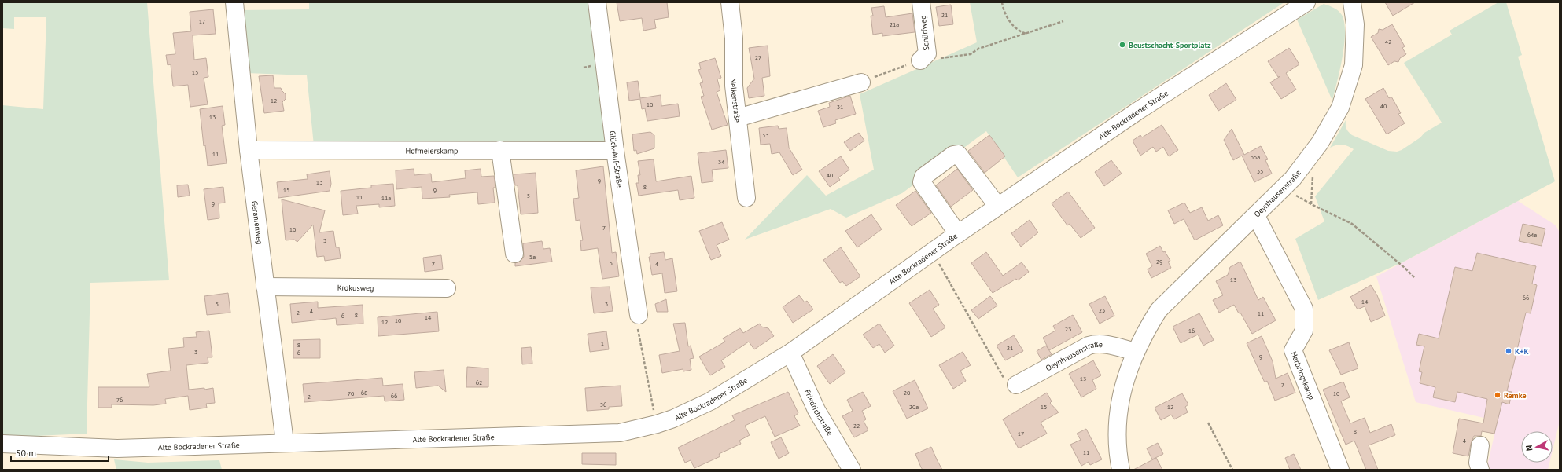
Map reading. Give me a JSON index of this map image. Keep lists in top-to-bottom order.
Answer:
{
  "streets": {
    "street": [
      "Schürfweg",
      "Nelkenstraße",
      "Alte Bockradener Straße",
      "Hofmeierskamp",
      "Glück-Auf-Straße",
      "Oeynhausenstraße",
      "Geranienweg",
      "Krokusweg",
      "Herbringskamp",
      "Friedrichstraße"
    ]
  },
  "crossings": [
    ["Alte Bockradener Straße", "Geranienweg"],
    ["Alte Bockradener Straße", "Friedrichstraße"],
    ["Hofmeierskamp", "Glück-Auf-Straße"],
    ["Hofmeierskamp", "Geranienweg"],
    ["Oeynhausenstraße", "Herbringskamp"],
    ["Geranienweg", "Krokusweg"]
  ],
  "places": ["Beustschacht-Sportplatz", "K+K", "Remke"],
  "house_numbers": [
    "21",
    "17",
    "21a",
    "42",
    "27",
    "15",
    "12",
    "10",
    "40",
    "31",
    "13",
    "33",
    "11",
    "35a",
    "34",
    "35",
    "40",
    "9",
    "13",
    "8",
    "15",
    "9",
    "5",
    "11",
    "11a",
    "9",
    "7",
    "10",
    "64a",
    "3",
    "5a",
    "29",
    "5",
    "7",
    "4",
    "13",
    "66",
    "14",
    "5",
    "3",
    "25",
    "4",
    "2",
    "11",
    "8",
    "6",
    "14",
    "10",
    "12",
    "23",
    "16",
    "1",
    "8",
    "21",
    "3",
    "6",
    "9",
    "13",
    "62",
    "7",
    "68",
    "20",
    "70",
    "10",
    "66",
    "2",
    "76",
    "56",
    "20a",
    "15",
    "12",
    "22",
    "8",
    "17",
    "4",
    "11"
  ],
  "scale_bar": "50 m",
  "north": "left"
}
